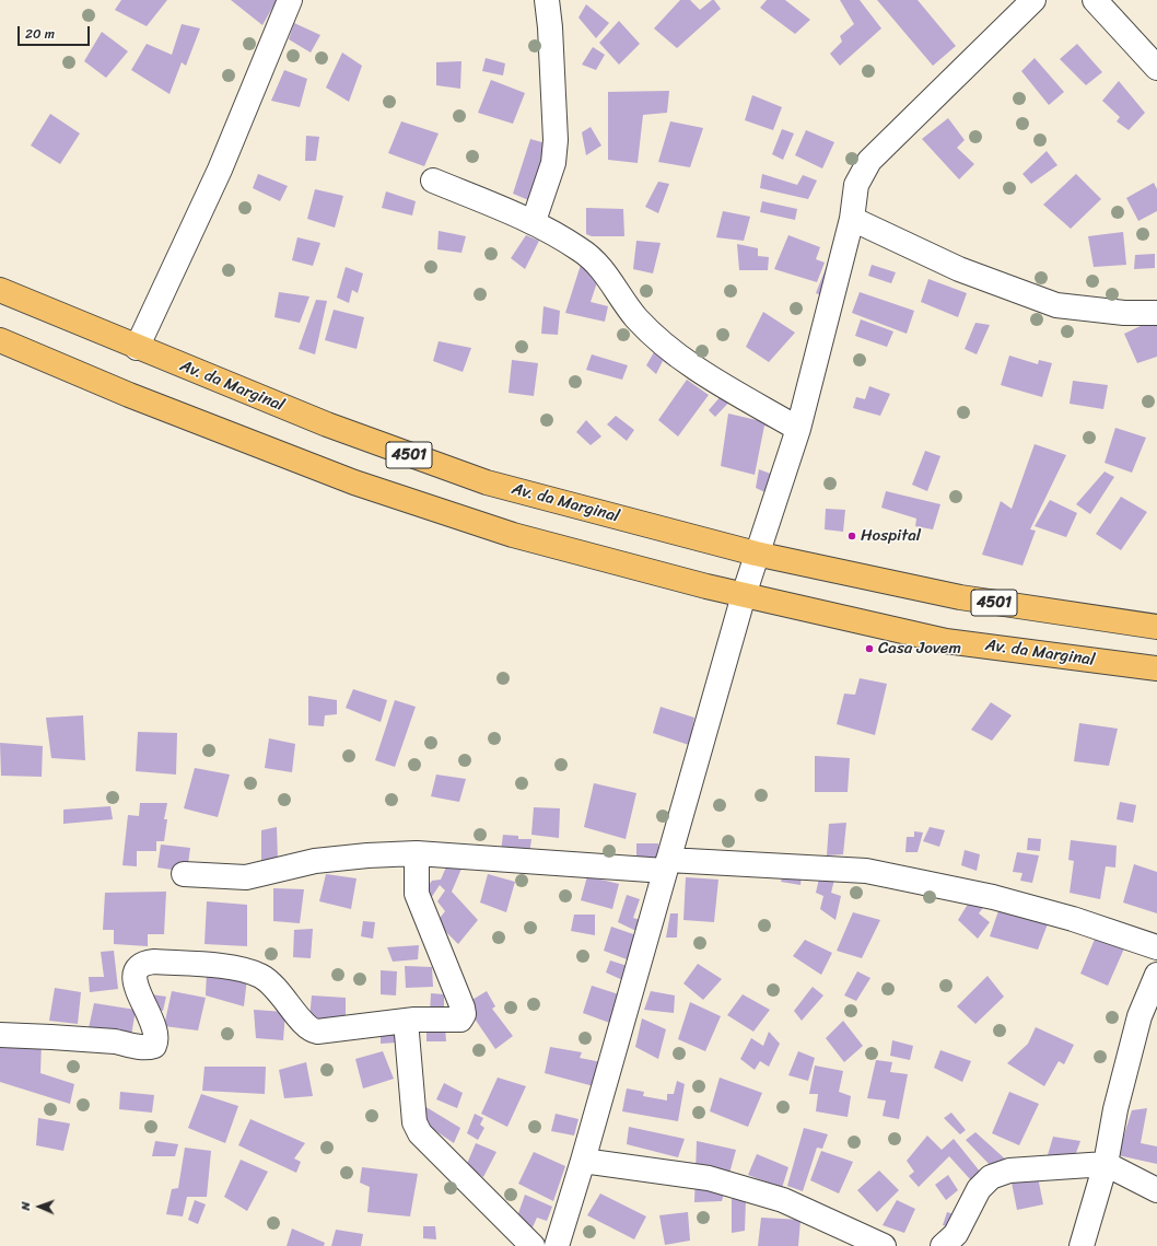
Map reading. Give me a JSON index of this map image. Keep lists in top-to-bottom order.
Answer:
{
  "streets": {
    "main road": ["Av. da Marginal", "4501"]
  },
  "places": ["Hospital", "Casa Jovem"],
  "scale_bar": "20 m",
  "north": "left"
}
